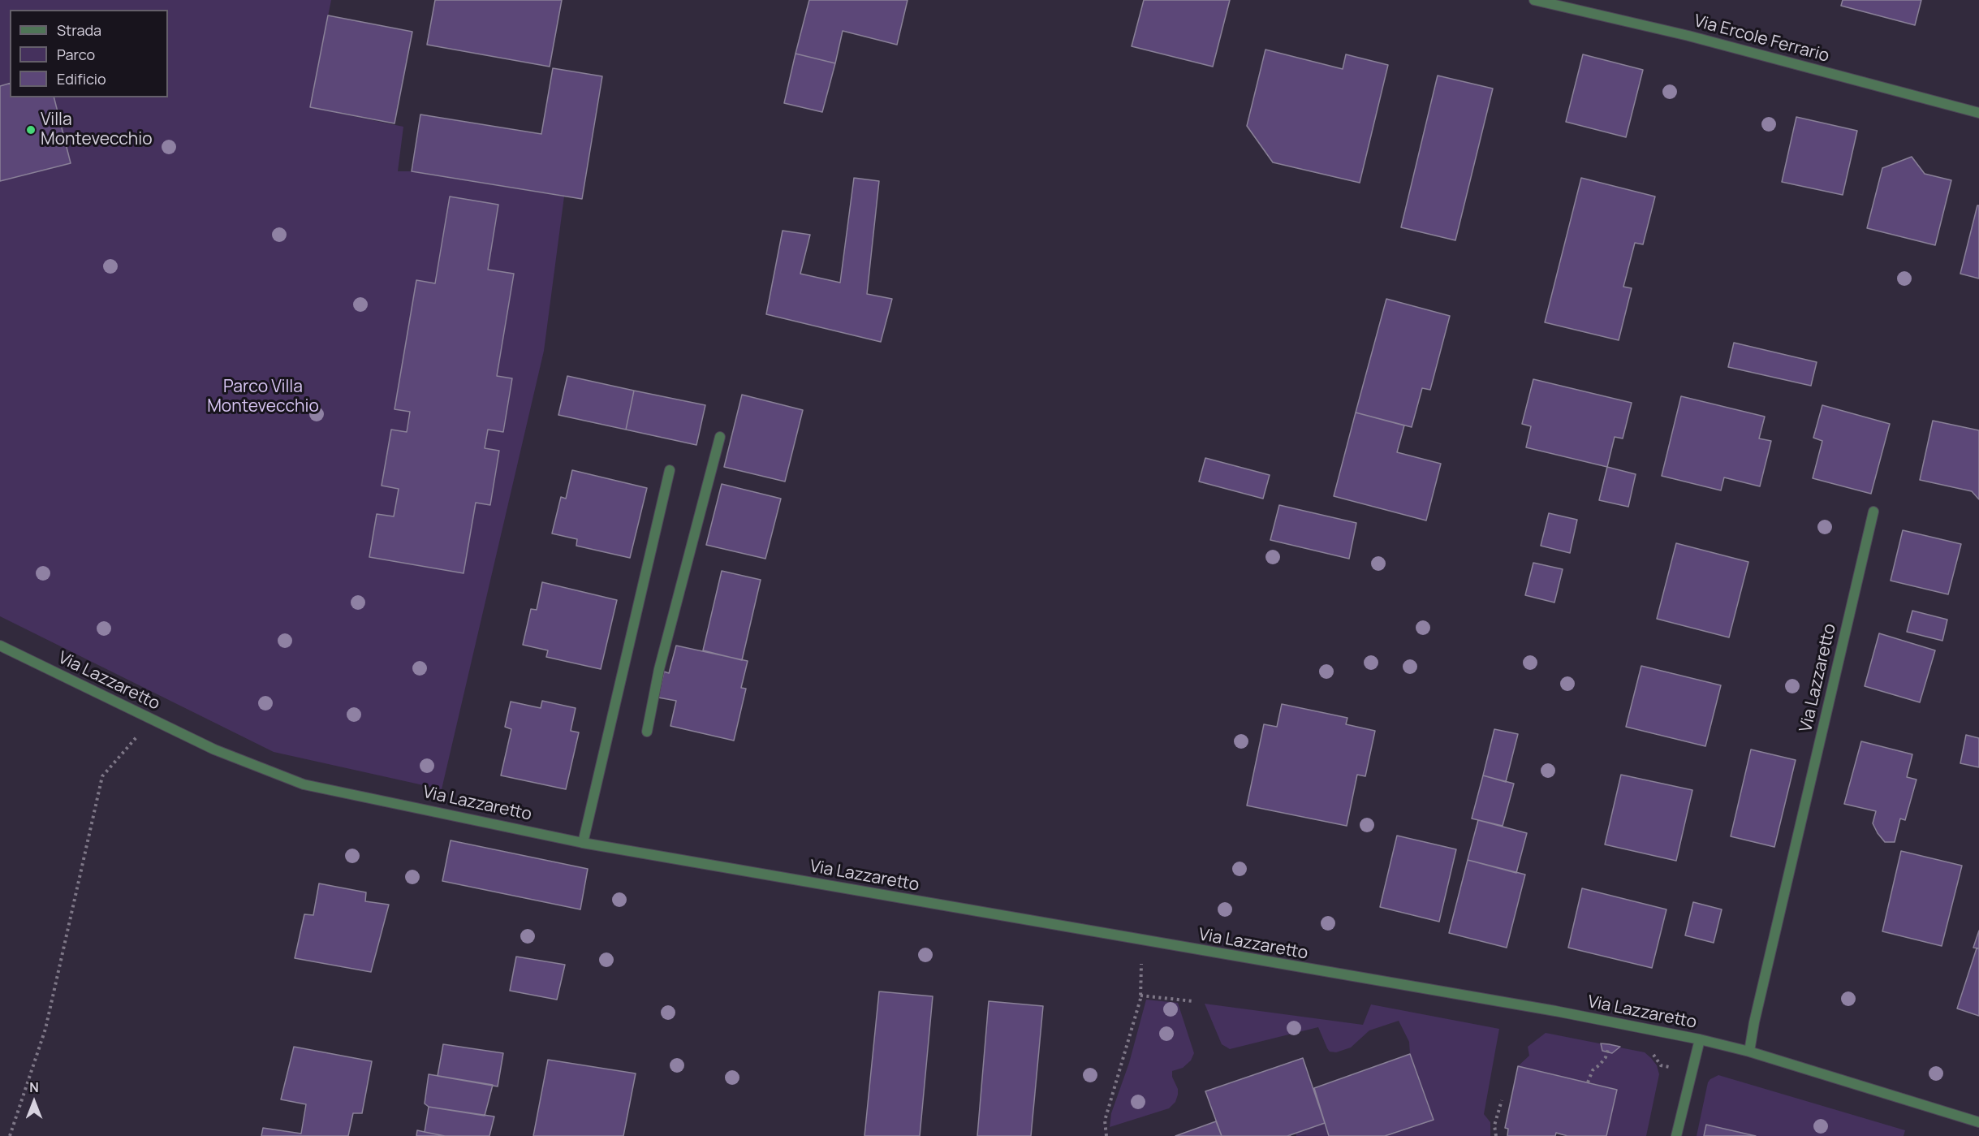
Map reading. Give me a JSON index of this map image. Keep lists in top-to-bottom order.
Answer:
{
  "streets": {
    "street": ["Via Ercole Ferrario", "Via Lazzaretto"]
  },
  "parks": ["Parco Villa Montevecchio"],
  "places": ["Villa Montevecchio"],
  "legend": ["Strada", "Parco", "Edificio"],
  "north": "top"
}
